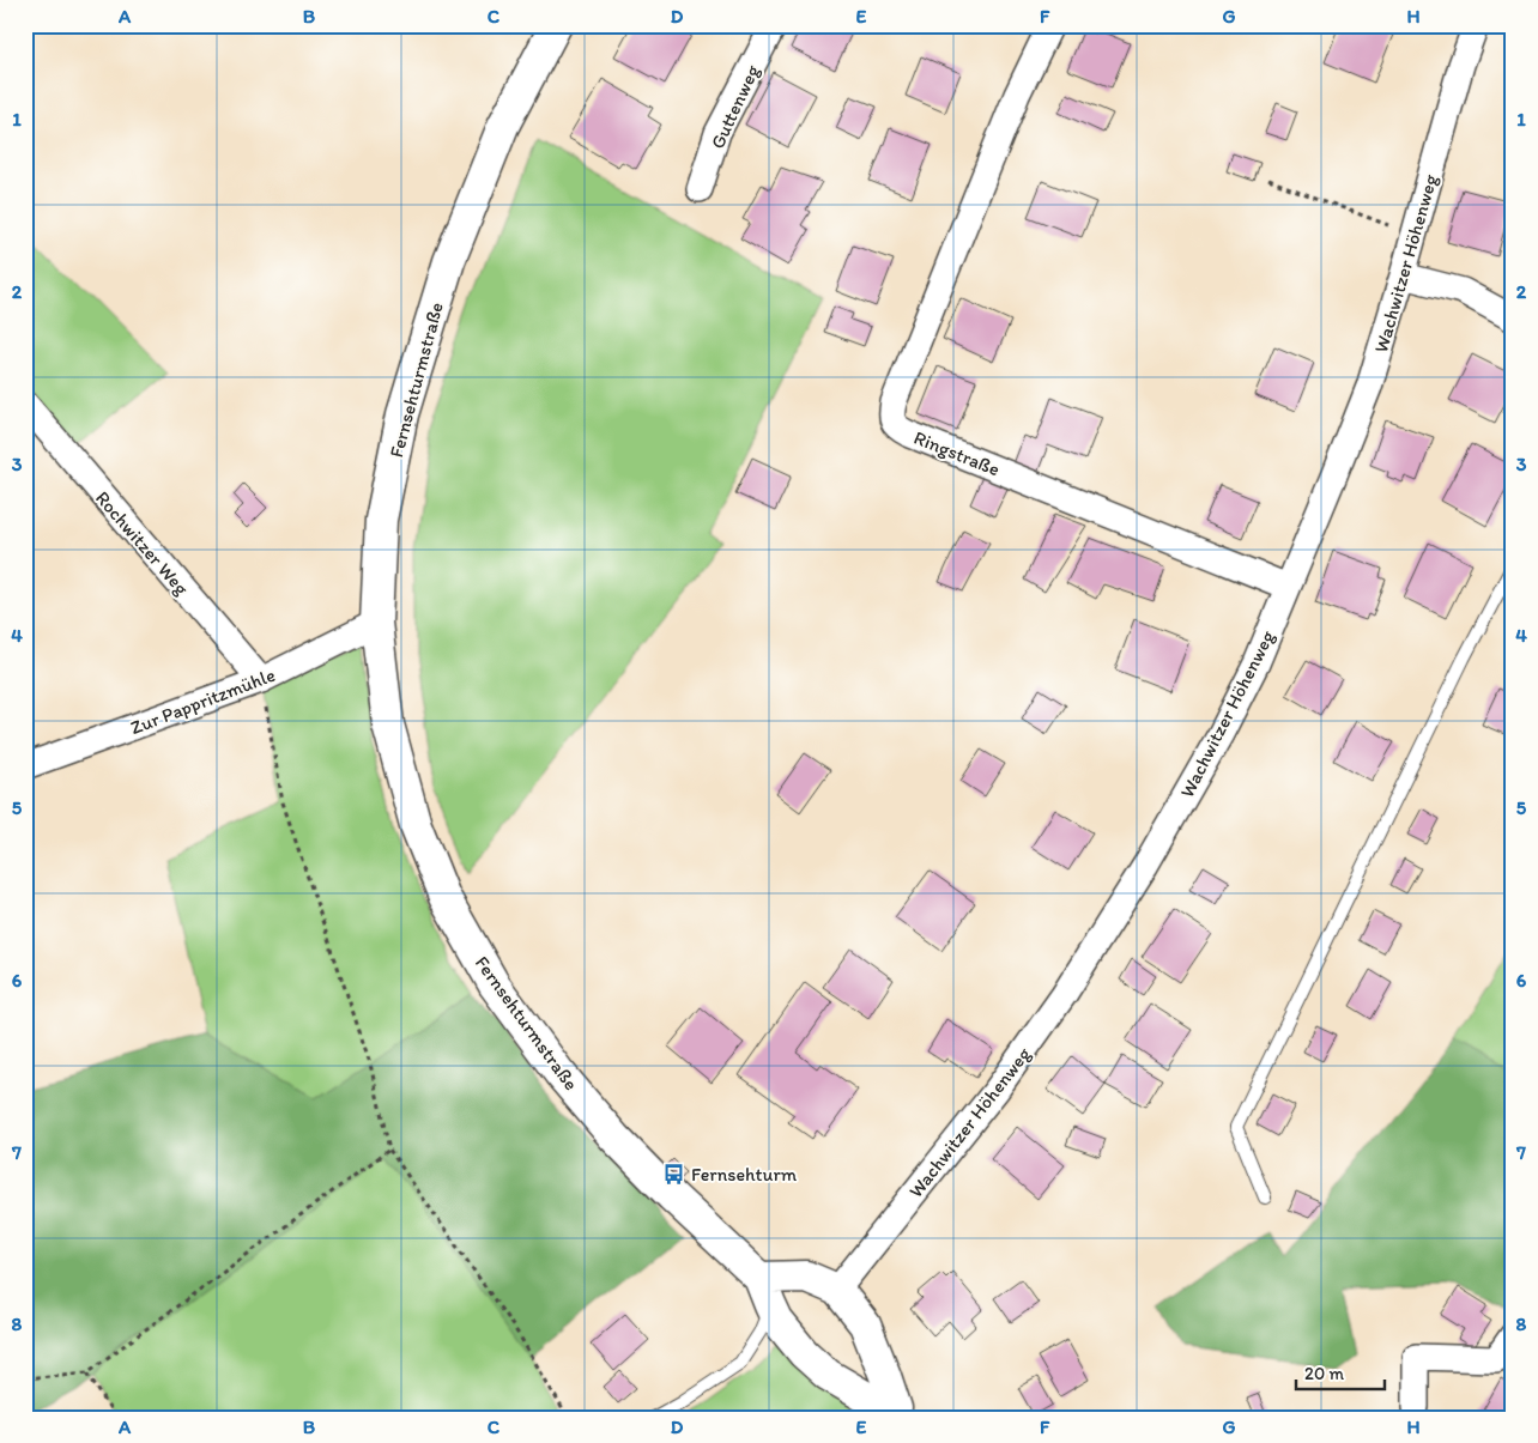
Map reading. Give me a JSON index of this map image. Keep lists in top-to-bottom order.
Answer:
{
  "streets": {
    "street": [
      "Guttenweg",
      "Wachwitzer Höhenweg",
      "Fernsehturmstraße",
      "Ringstraße",
      "Rochwitzer Weg",
      "Zur Pappritzmühle"
    ]
  },
  "crossings": [
    ["Wachwitzer Höhenweg", "Ringstraße"],
    ["Fernsehturmstraße", "Zur Pappritzmühle"],
    ["Rochwitzer Weg", "Zur Pappritzmühle"]
  ],
  "places": {
    "bus stop": ["Fernsehturm"]
  },
  "scale_bar": "20 m",
  "grid": {
    "columns": [
      "A",
      "B",
      "C",
      "D",
      "E",
      "F",
      "G",
      "H"
    ],
    "rows": [
      "1",
      "2",
      "3",
      "4",
      "5",
      "6",
      "7",
      "8"
    ]
  }
}
